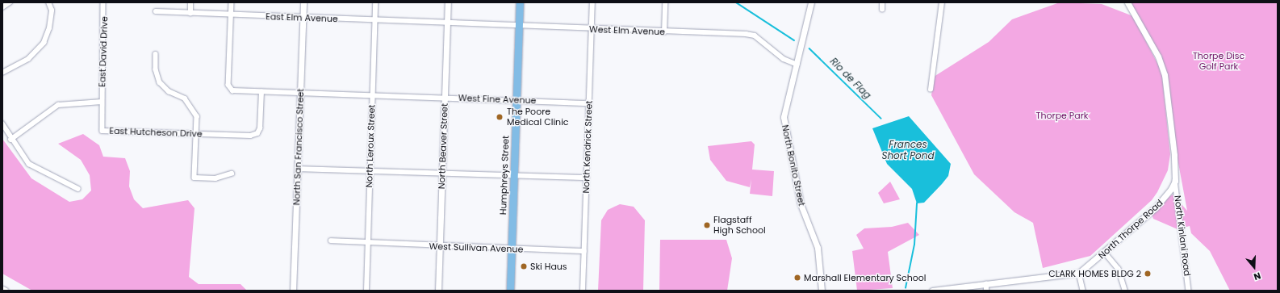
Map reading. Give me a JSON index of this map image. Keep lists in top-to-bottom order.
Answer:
{
  "streets": {
    "main road": ["Humphreys Street"],
    "street": [
      "East Elm Avenue",
      "West Elm Avenue",
      "East David Drive",
      "West Fine Avenue",
      "East Hutcheson Drive",
      "North Leroux Street",
      "North Beaver Street",
      "North San Francisco Street",
      "North Kendrick Street",
      "North Bonito Street",
      "North Thorpe Road",
      "North Kinlani Road",
      "West Sullivan Avenue"
    ]
  },
  "crossings": [
    ["East Elm Avenue", "West Elm Avenue"],
    ["East Elm Avenue", "West Fine Avenue"],
    ["East Elm Avenue", "North Leroux Street"],
    ["East Elm Avenue", "North Beaver Street"],
    ["East Elm Avenue", "North San Francisco Street"],
    ["West Elm Avenue", "North Beaver Street"],
    ["West Elm Avenue", "North Kendrick Street"],
    ["West Elm Avenue", "North Bonito Street"],
    ["West Elm Avenue", "Humphreys Street"],
    ["East David Drive", "East Hutcheson Drive"],
    ["West Fine Avenue", "East Hutcheson Drive"],
    ["West Fine Avenue", "North Leroux Street"],
    ["West Fine Avenue", "North Beaver Street"],
    ["West Fine Avenue", "North San Francisco Street"],
    ["West Fine Avenue", "North Kendrick Street"],
    ["West Fine Avenue", "Humphreys Street"],
    ["North Leroux Street", "West Sullivan Avenue"],
    ["North Beaver Street", "West Sullivan Avenue"],
    ["North Kendrick Street", "West Sullivan Avenue"],
    ["Humphreys Street", "West Sullivan Avenue"],
    ["North Thorpe Road", "North Kinlani Road"]
  ],
  "water": ["Rio de Flag", "Frances Short Pond"],
  "parks": ["Thorpe Disc Golf Park", "Thorpe Park"],
  "places": [
    "The Poore Medical Clinic",
    "Flagstaff High School",
    "Ski Haus",
    "CLARK HOMES BLDG 2",
    "Marshall Elementary School"
  ],
  "north": "bottom"
}
